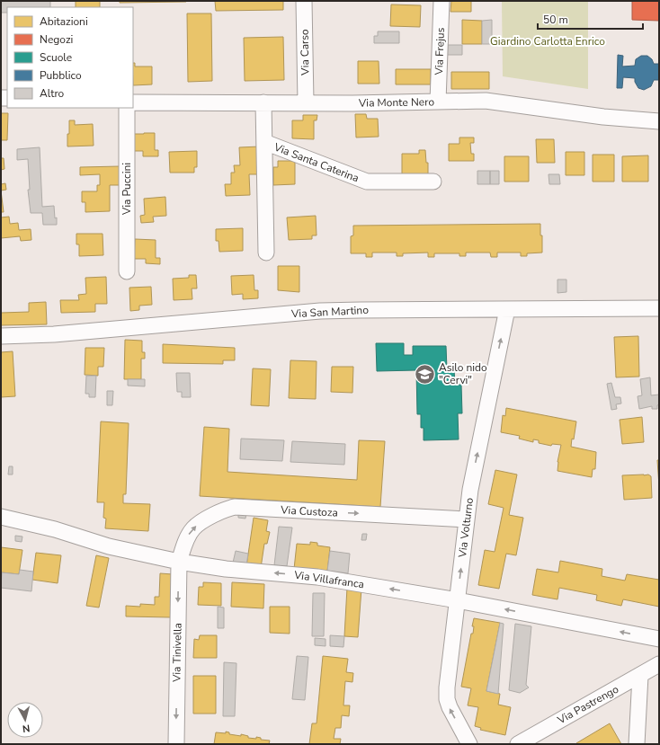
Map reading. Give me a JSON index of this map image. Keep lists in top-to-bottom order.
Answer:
{
  "streets": {
    "street": [
      "Via Frejus",
      "Via Carso",
      "Via Monte Nero",
      "Via Santa Caterina",
      "Via Puccini",
      "Via San Martino",
      "Via Custoza",
      "Via Volturno",
      "Via Villafranca",
      "Via Tinivella",
      "Via Pastrengo"
    ]
  },
  "crossings": [
    ["Via Frejus", "Via Monte Nero"],
    ["Via Carso", "Via Monte Nero"],
    ["Via San Martino", "Via Volturno"],
    ["Via Custoza", "Via Volturno"],
    ["Via Custoza", "Via Villafranca"],
    ["Via Custoza", "Via Tinivella"],
    ["Via Volturno", "Via Villafranca"],
    ["Via Villafranca", "Via Tinivella"]
  ],
  "one_way": [
    "Via Custoza",
    "Via Volturno",
    "Via Villafranca",
    "Via Tinivella"
  ],
  "parks": ["Giardino Carlotta Enrico"],
  "places": {
    "school or university": ["Asilo nido \"Cervi\""]
  },
  "legend": [
    "Abitazioni",
    "Negozi",
    "Scuole",
    "Pubblico",
    "Altro"
  ],
  "scale_bar": "50 m",
  "north": "bottom"
}
